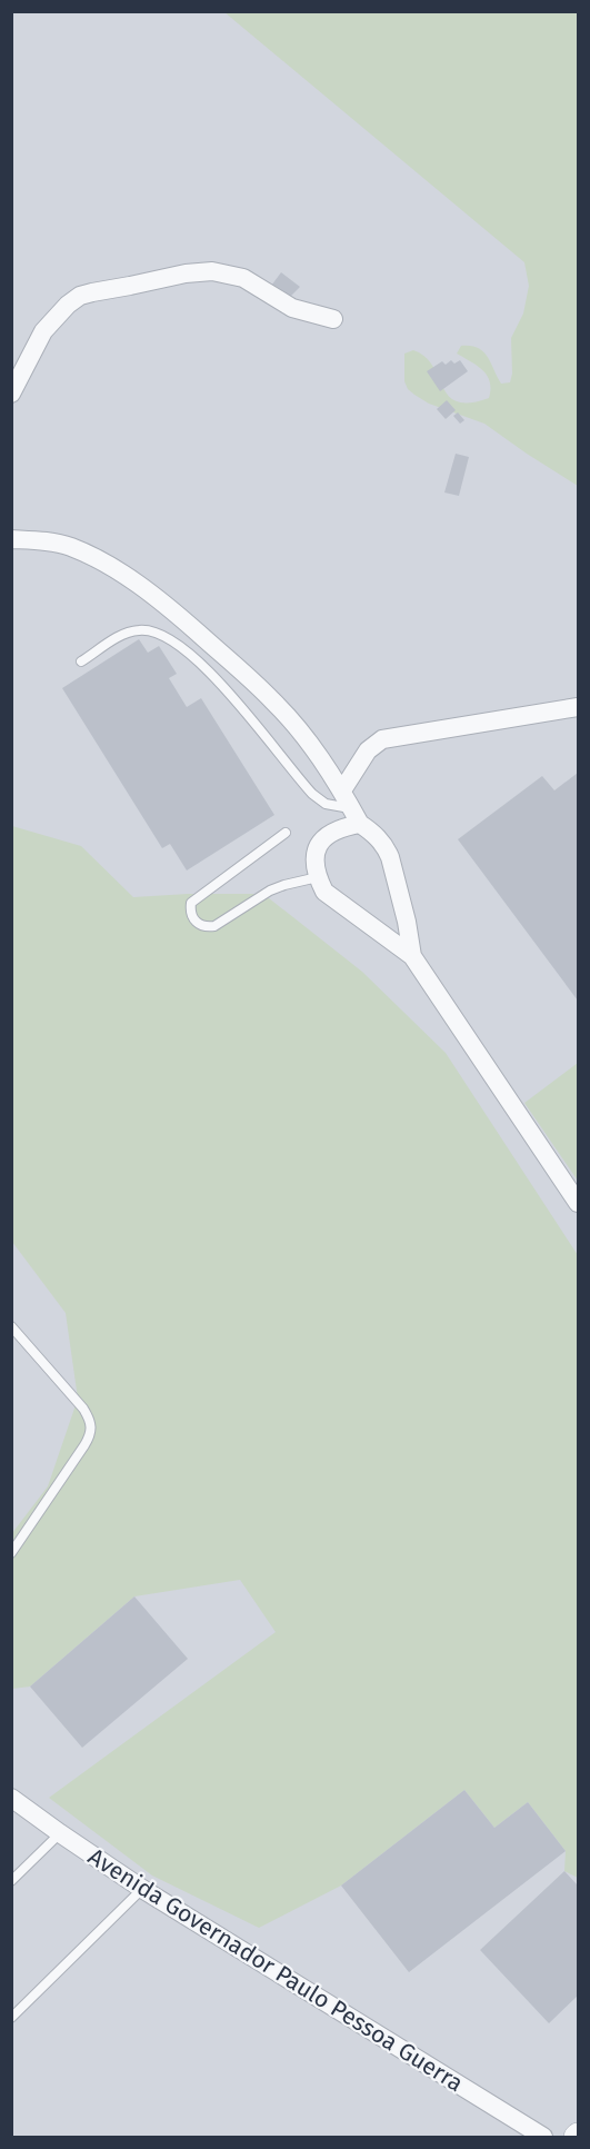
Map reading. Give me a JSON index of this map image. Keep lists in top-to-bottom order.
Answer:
{
  "streets": {
    "street": ["Avenida Governador Paulo Pessoa Guerra"]
  }
}
